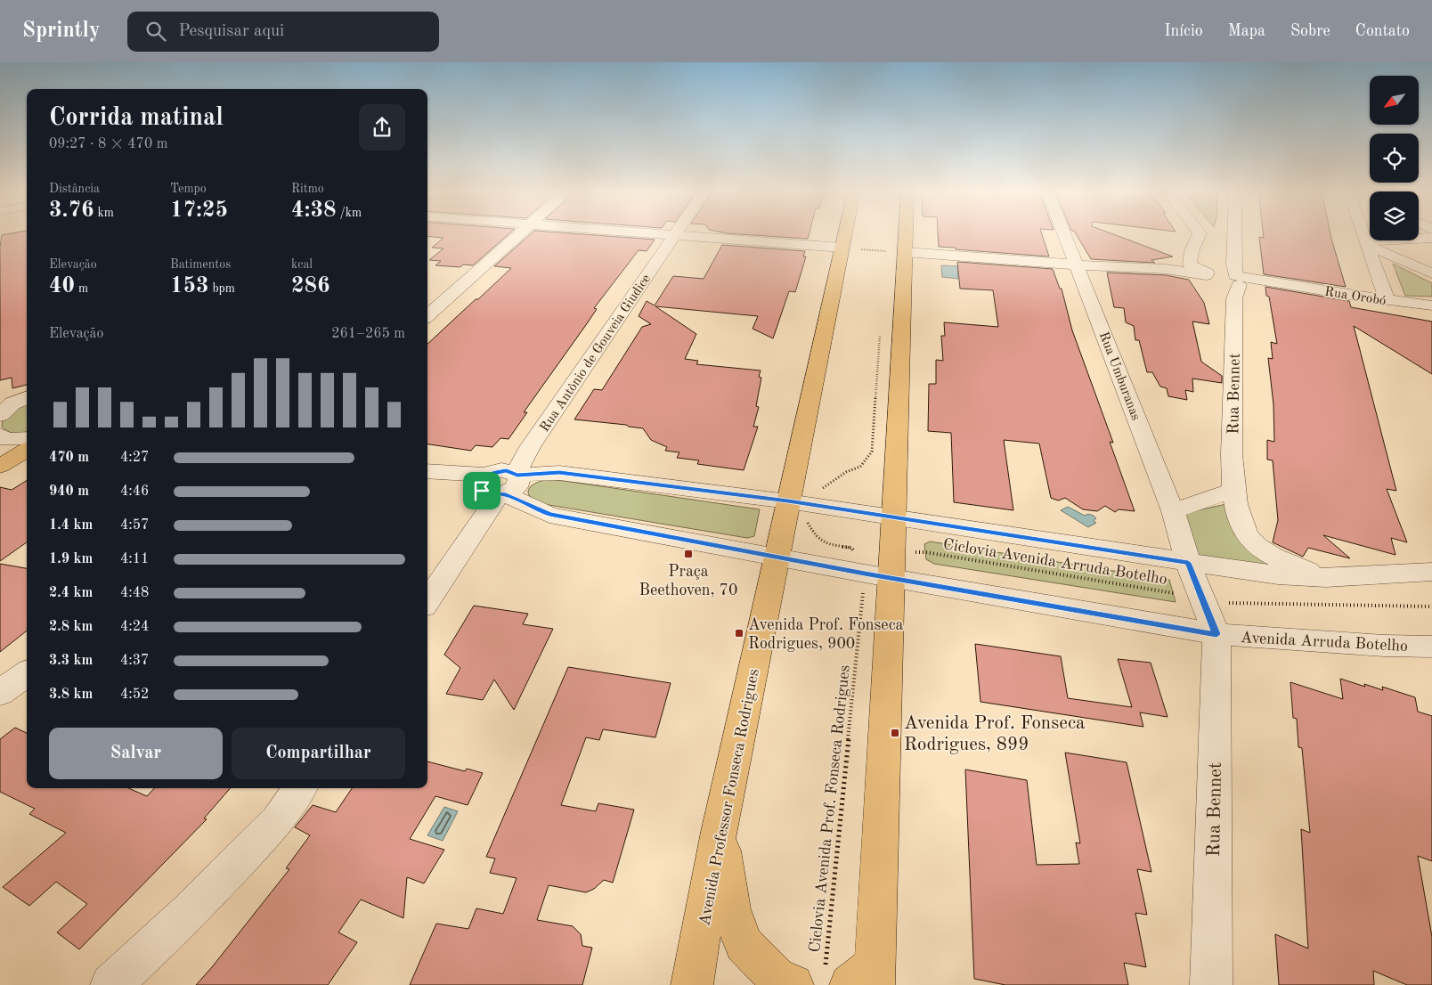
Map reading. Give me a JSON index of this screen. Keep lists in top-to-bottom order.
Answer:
{
  "streets": {
    "main road": ["Avenida Professor Fonseca Rodrigues"],
    "street": [
      "Rua Orobó",
      "Rua Antônio de Gouveia Giudice",
      "Rua Umburanas",
      "Rua Bennet",
      "Avenida Arruda Botelho"
    ],
    "path": ["Ciclovia Avenida Arruda Botelho", "Ciclovia Avenida Prof. Fonseca Rodrigues"]
  },
  "crossings": [
    ["Rua Orobó", "Rua Umburanas"],
    ["Rua Orobó", "Rua Bennet"],
    ["Rua Antônio de Gouveia Giudice", "Avenida Arruda Botelho"],
    ["Rua Umburanas", "Rua Bennet"],
    ["Rua Umburanas", "Ciclovia Avenida Arruda Botelho"],
    ["Rua Umburanas", "Avenida Arruda Botelho"],
    ["Rua Bennet", "Avenida Arruda Botelho"],
    ["Ciclovia Avenida Arruda Botelho", "Avenida Arruda Botelho"],
    ["Ciclovia Avenida Arruda Botelho", "Ciclovia Avenida Prof. Fonseca Rodrigues"],
    ["Avenida Arruda Botelho", "Avenida Professor Fonseca Rodrigues"],
    ["Avenida Arruda Botelho", "Ciclovia Avenida Prof. Fonseca Rodrigues"]
  ],
  "places": {
    "transit": ["Praça Beethoven, 70", "Avenida Prof. Fonseca Rodrigues, 900", "Avenida Prof. Fonseca Rodrigues, 899"]
  },
  "north": "bottom left",
  "page": {
    "header": "Sprintly",
    "search": "Pesquisar aqui",
    "nav": [
      "Início",
      "Mapa",
      "Sobre",
      "Contato"
    ],
    "heading": ["Corrida matinal", "09:27 · 8 × 470 m"],
    "stats": [
      ["Distância", "3.76 km"],
      ["Tempo", "17:25"],
      ["Ritmo", "4:38 /km"],
      ["Elevação", "40 m"],
      ["Batimentos", "153 bpm"],
      ["kcal", "286"]
    ],
    "chart": ["Elevação", "261–265 m"],
    "list": [
      {
        "name": "470 m",
        "note": "4:27"
      },
      {
        "name": "940 m",
        "note": "4:46"
      },
      {
        "name": "1.4 km",
        "note": "4:57"
      },
      {
        "name": "1.9 km",
        "note": "4:11"
      },
      {
        "name": "2.4 km",
        "note": "4:48"
      },
      {
        "name": "2.8 km",
        "note": "4:24"
      },
      {
        "name": "3.3 km",
        "note": "4:37"
      },
      {
        "name": "3.8 km",
        "note": "4:52"
      }
    ],
    "buttons": ["Salvar", "Compartilhar"]
  }
}
